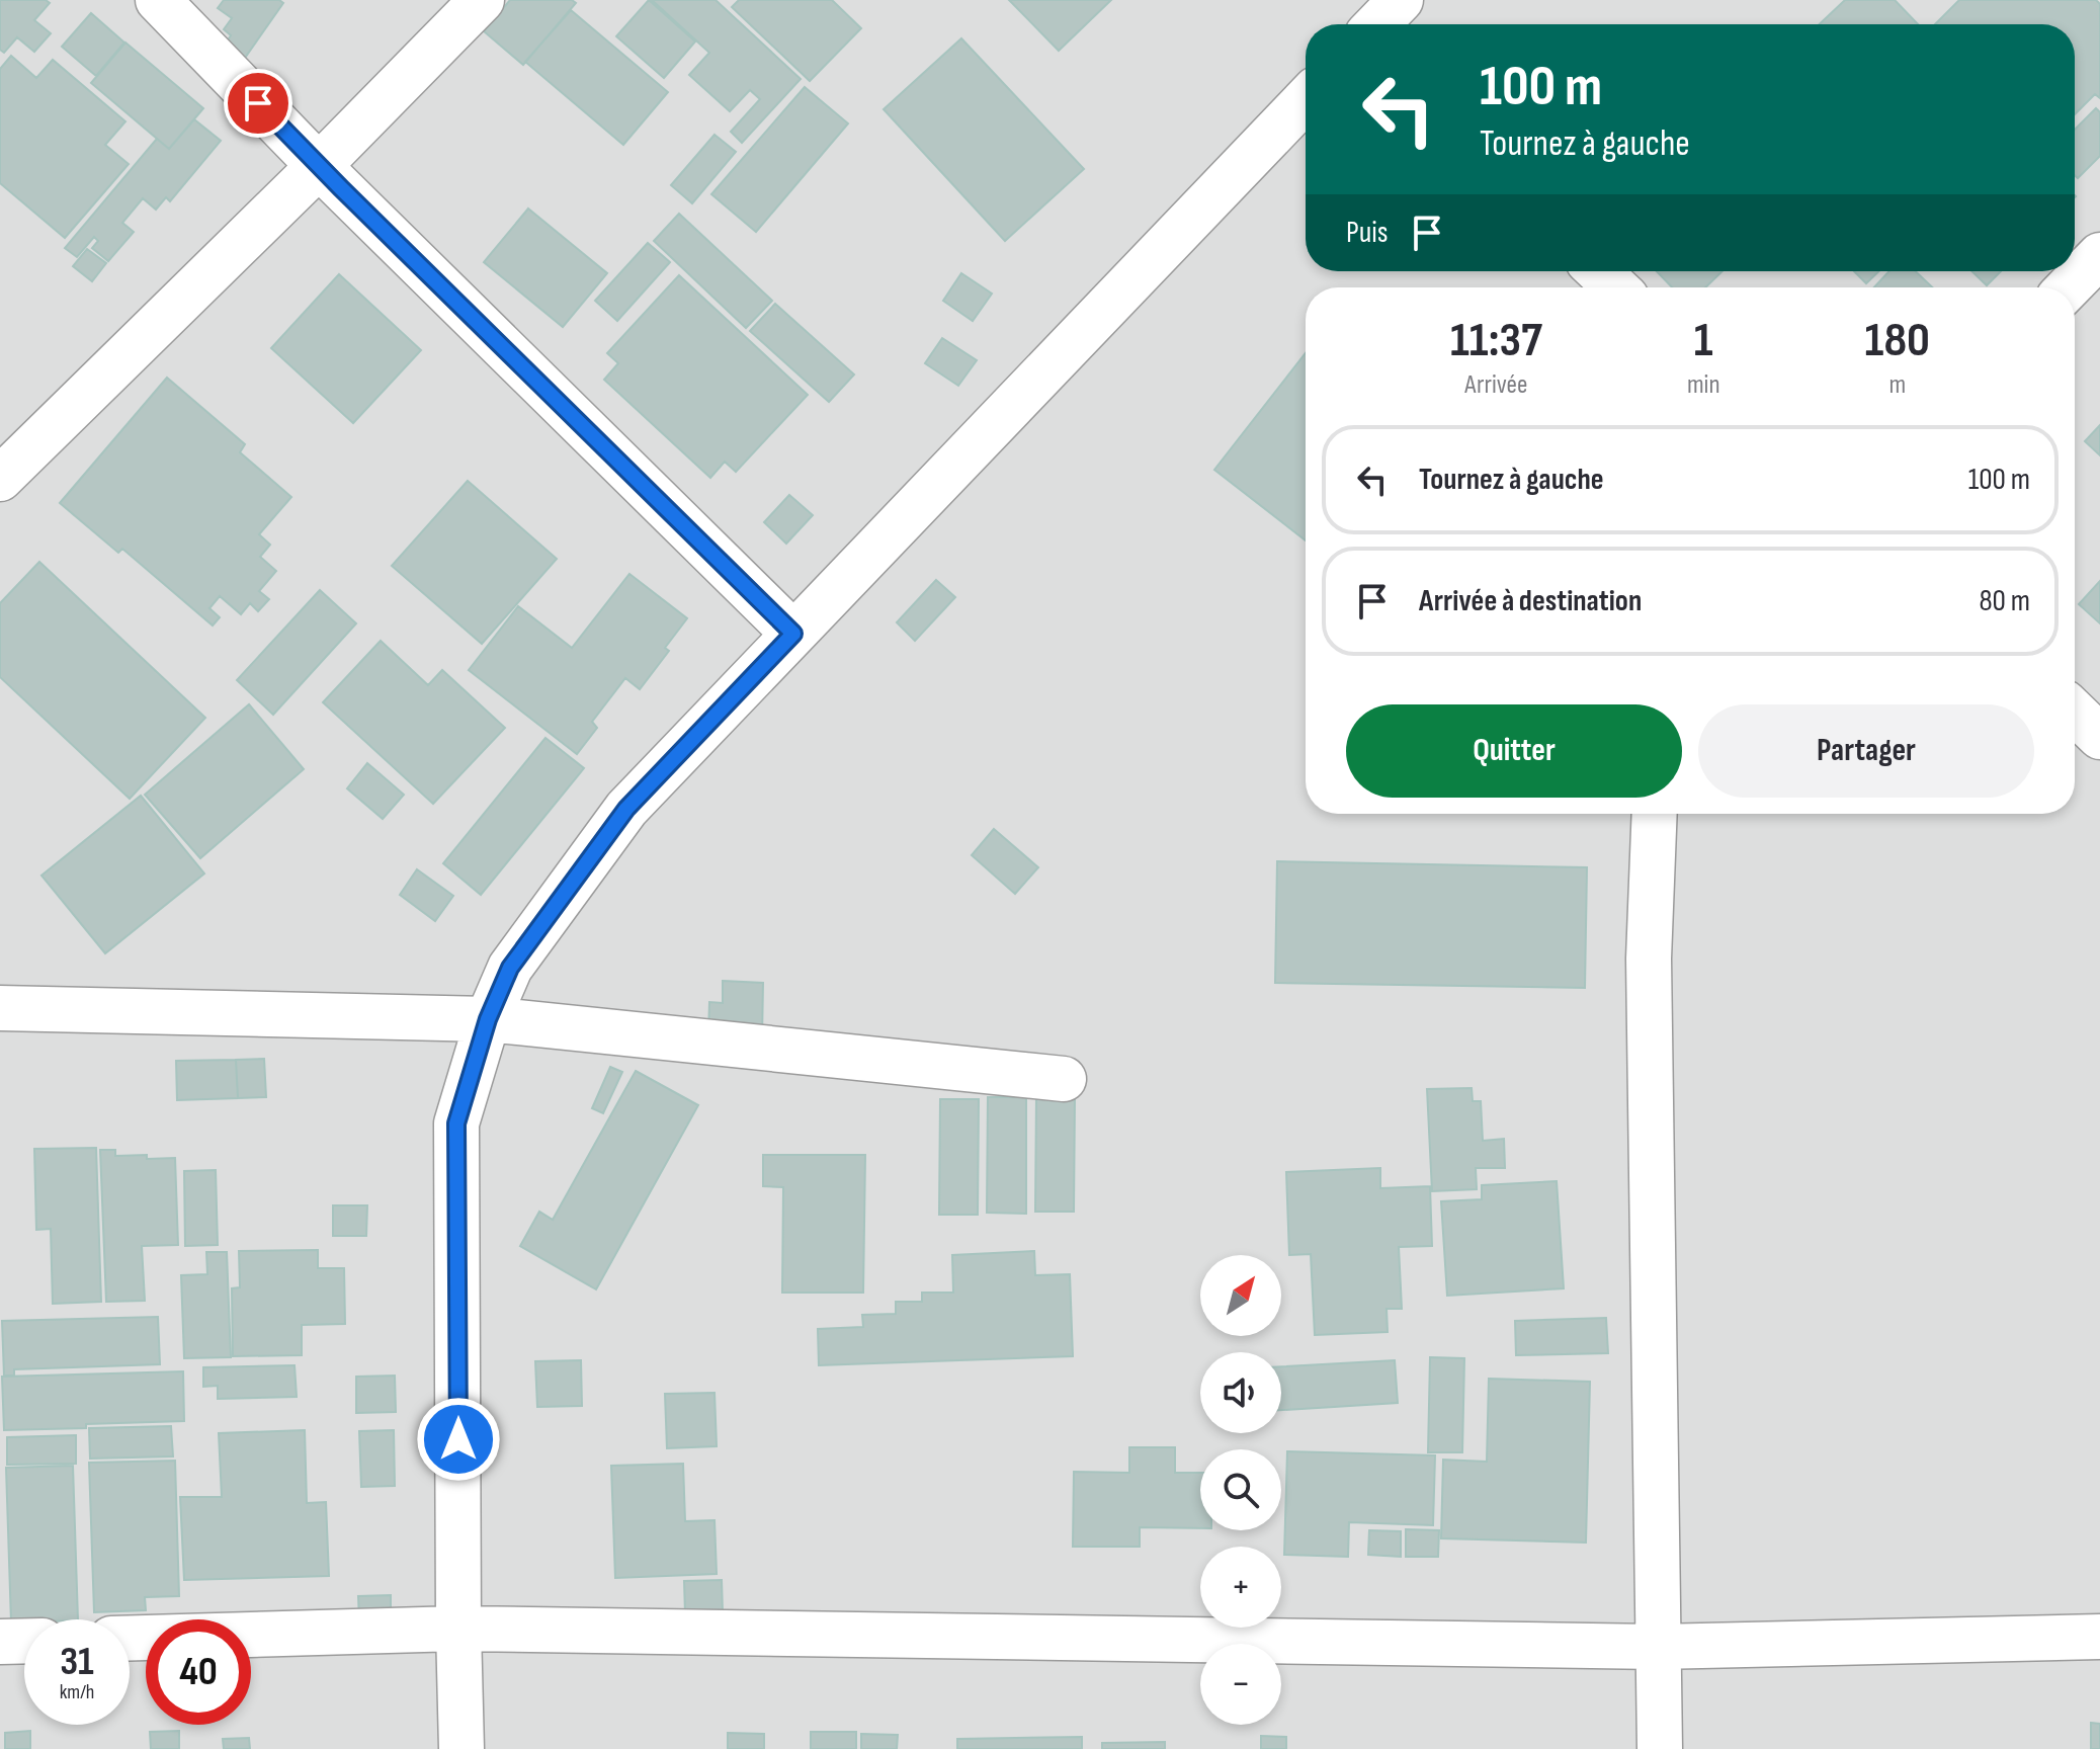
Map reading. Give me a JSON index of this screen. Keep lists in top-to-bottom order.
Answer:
{
  "north": "top right",
  "page": {
    "turn": ["100 m", "Tournez à gauche"],
    "then": "Puis",
    "eta": [
      "11:37",
      "Arrivée",
      "1",
      "min",
      "180",
      "m"
    ],
    "list": [
      {
        "name": "Tournez à gauche",
        "value": "100 m"
      },
      {
        "name": "Arrivée à destination",
        "value": "80 m"
      }
    ],
    "buttons": ["Quitter", "Partager"],
    "map_buttons": ["+", "−"],
    "speed": "31 km/h",
    "limit": "40"
  }
}
